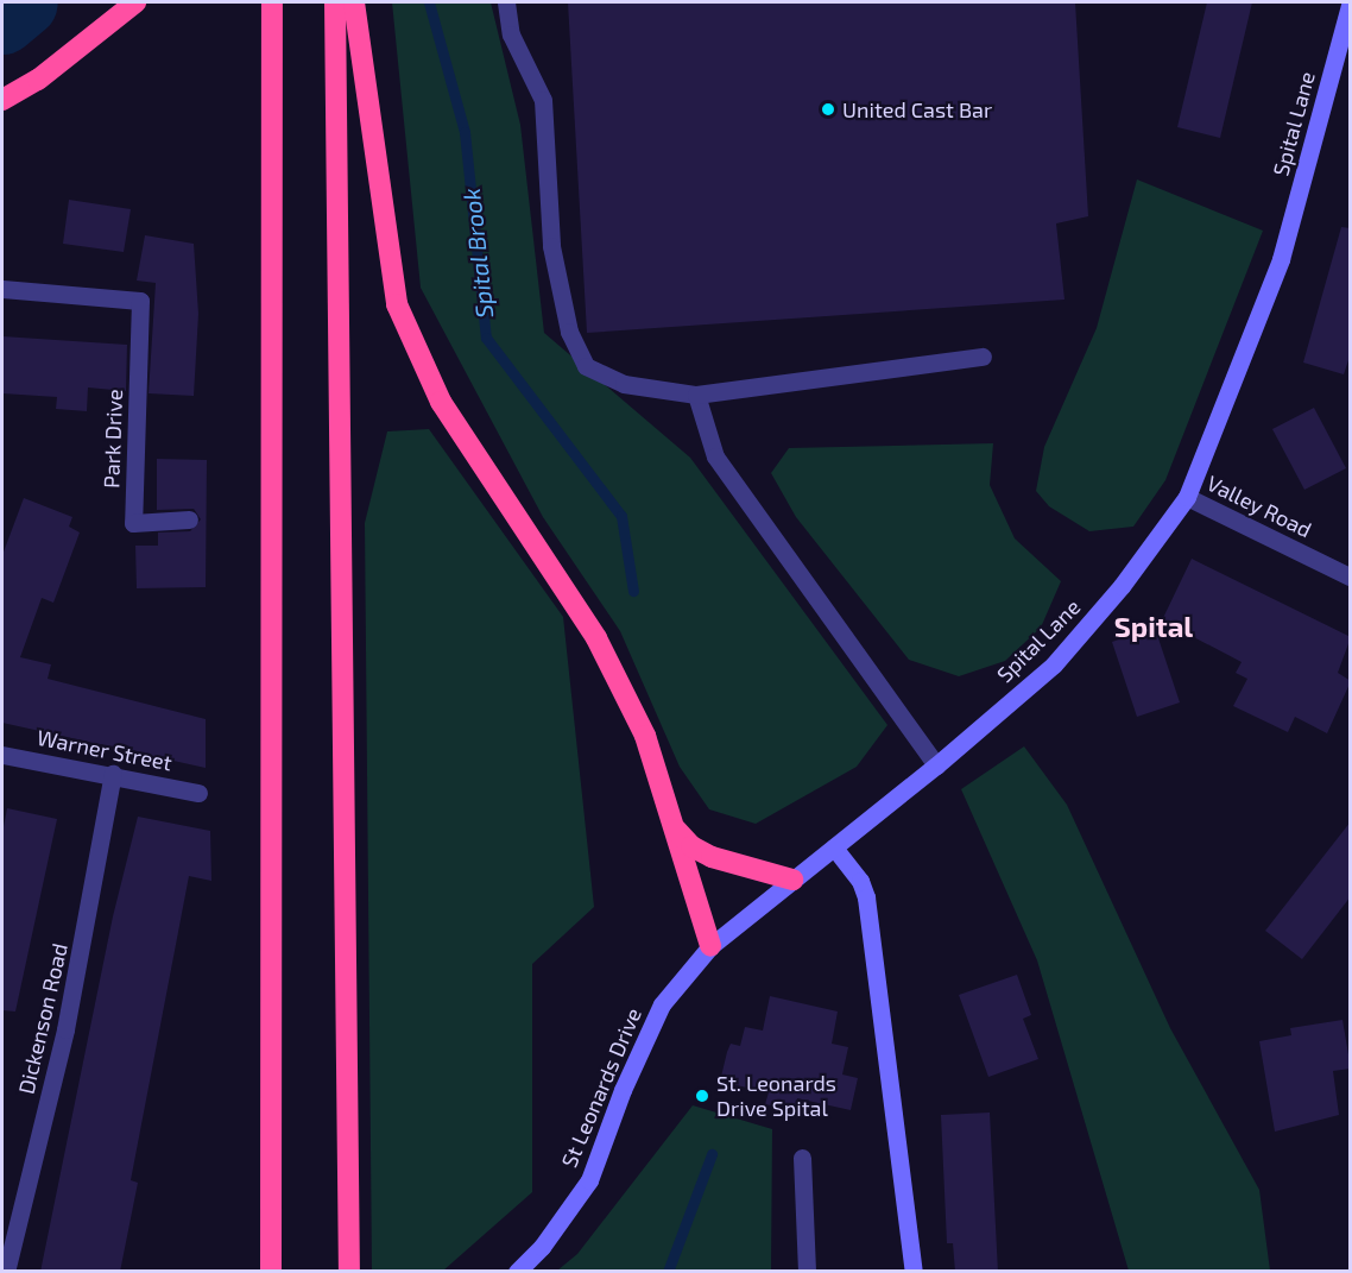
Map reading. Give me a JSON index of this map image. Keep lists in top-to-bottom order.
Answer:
{
  "streets": {
    "street": [
      "Spital Lane",
      "Park Drive",
      "Valley Road",
      "Warner Street",
      "Dickenson Road",
      "St Leonards Drive"
    ]
  },
  "crossings": [
    ["Spital Lane", "Valley Road"],
    ["Spital Lane", "St Leonards Drive"],
    ["Warner Street", "Dickenson Road"]
  ],
  "districts": ["Spital"],
  "water": ["Spital Brook"],
  "places": ["United Cast Bar", "St. Leonards Drive Spital"]
}
